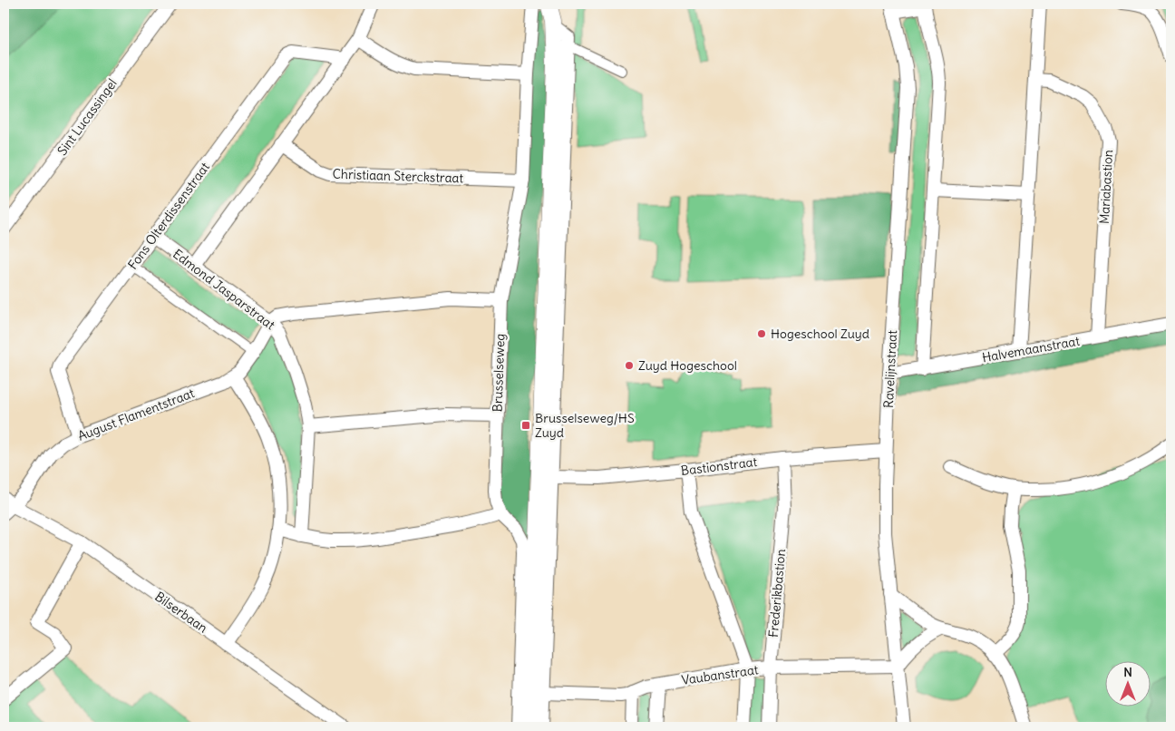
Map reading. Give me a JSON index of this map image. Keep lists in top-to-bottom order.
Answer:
{
  "streets": {
    "street": [
      "Sint Lucassingel",
      "Christiaan Sterckstraat",
      "Mariabastion",
      "Fons Olterdissenstraat",
      "Edmond Jasparstraat",
      "Halvemaanstraat",
      "Ravelijnstraat",
      "Brusselseweg",
      "August Flamentstraat",
      "Bastionstraat",
      "Frederikbastion",
      "Bilserbaan",
      "Vaubanstraat"
    ]
  },
  "crossings": [
    ["Christiaan Sterckstraat", "Brusselseweg"],
    ["Mariabastion", "Halvemaanstraat"],
    ["Fons Olterdissenstraat", "Edmond Jasparstraat"],
    ["Fons Olterdissenstraat", "August Flamentstraat"],
    ["Edmond Jasparstraat", "August Flamentstraat"],
    ["Halvemaanstraat", "Ravelijnstraat"],
    ["Ravelijnstraat", "Bastionstraat"],
    ["Ravelijnstraat", "Vaubanstraat"],
    ["August Flamentstraat", "Bilserbaan"],
    ["Bastionstraat", "Frederikbastion"],
    ["Frederikbastion", "Vaubanstraat"]
  ],
  "places": {
    "other": ["Hogeschool Zuyd", "Zuyd Hogeschool"],
    "transit": ["Brusselseweg/HS Zuyd"]
  },
  "north": "top"
}
